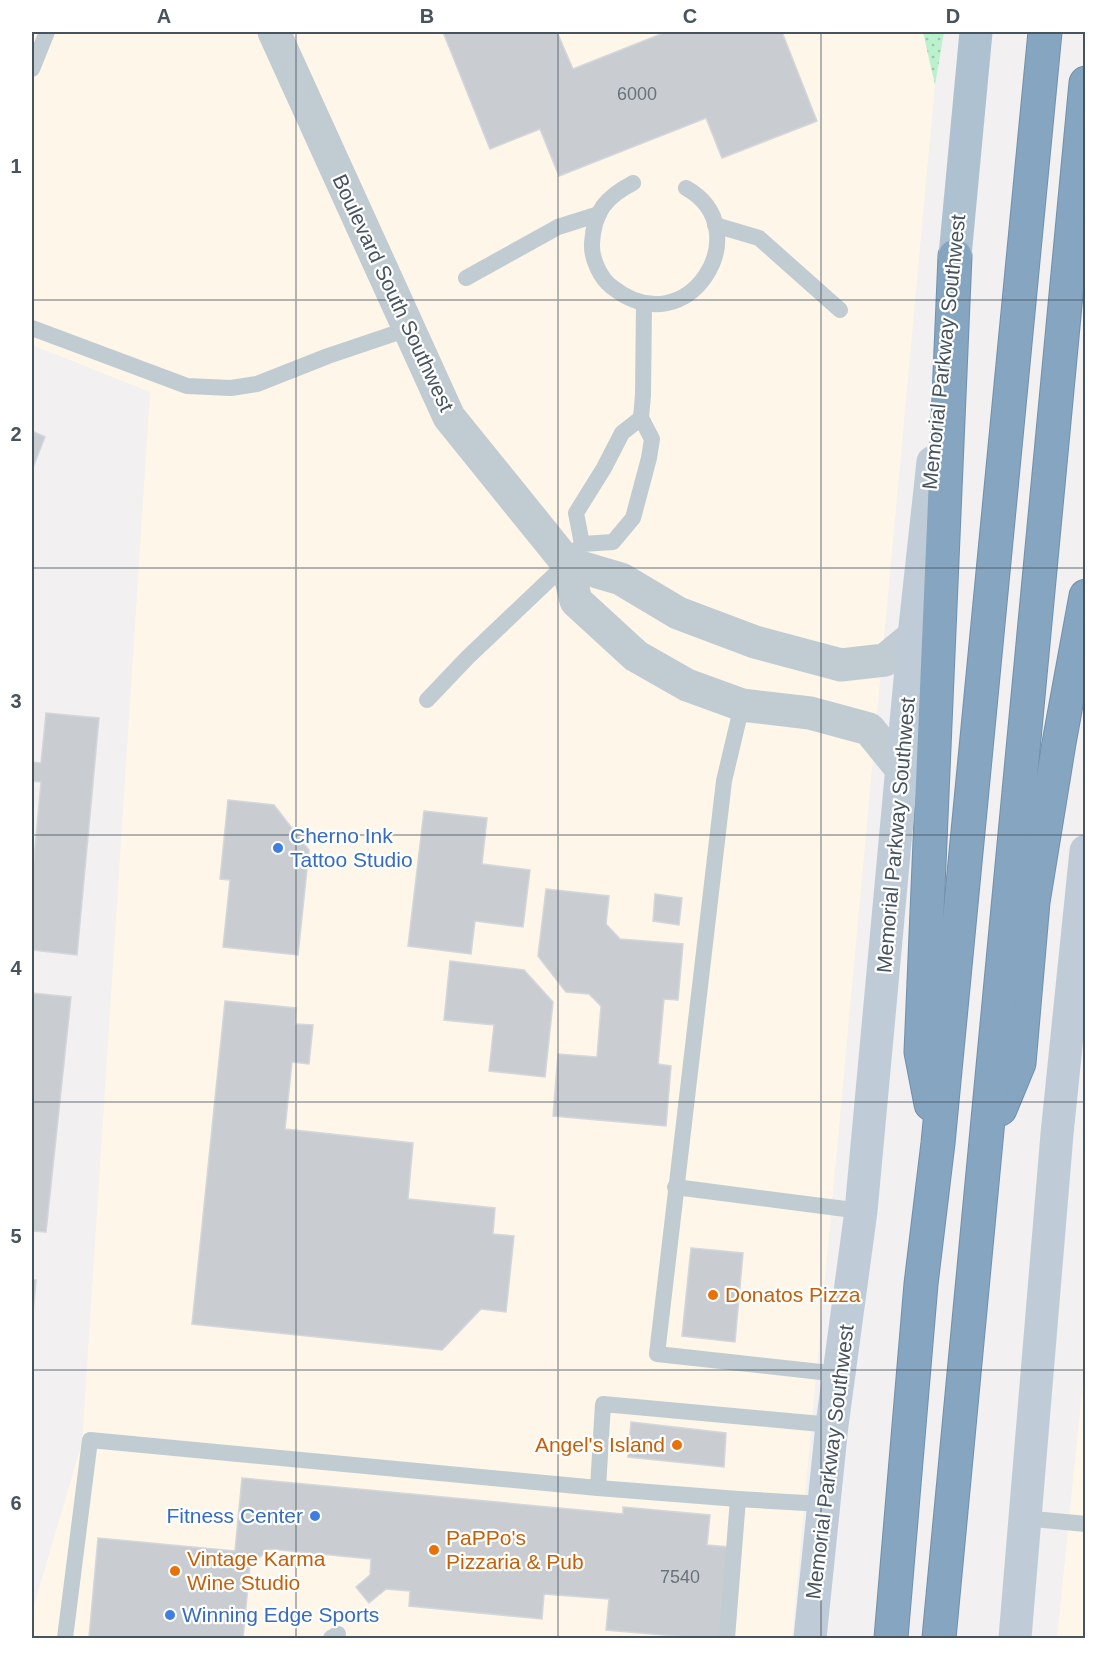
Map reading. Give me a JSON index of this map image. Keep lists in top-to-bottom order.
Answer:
{
  "streets": {
    "main road": ["Memorial Parkway Southwest"],
    "street": ["Boulevard South Southwest"]
  },
  "crossings": [
    ["Boulevard South Southwest", "Memorial Parkway Southwest"]
  ],
  "places": [
    "Cherno Ink Tattoo Studio",
    "Donatos Pizza",
    "Angel's Island",
    "Fitness Center",
    "PaPPo's Pizzaria & Pub",
    "Vintage Karma Wine Studio",
    "Winning Edge Sports"
  ],
  "house_numbers": ["6000", "7540"],
  "grid": {
    "columns": [
      "A",
      "B",
      "C",
      "D"
    ],
    "rows": [
      "1",
      "2",
      "3",
      "4",
      "5",
      "6"
    ]
  }
}
